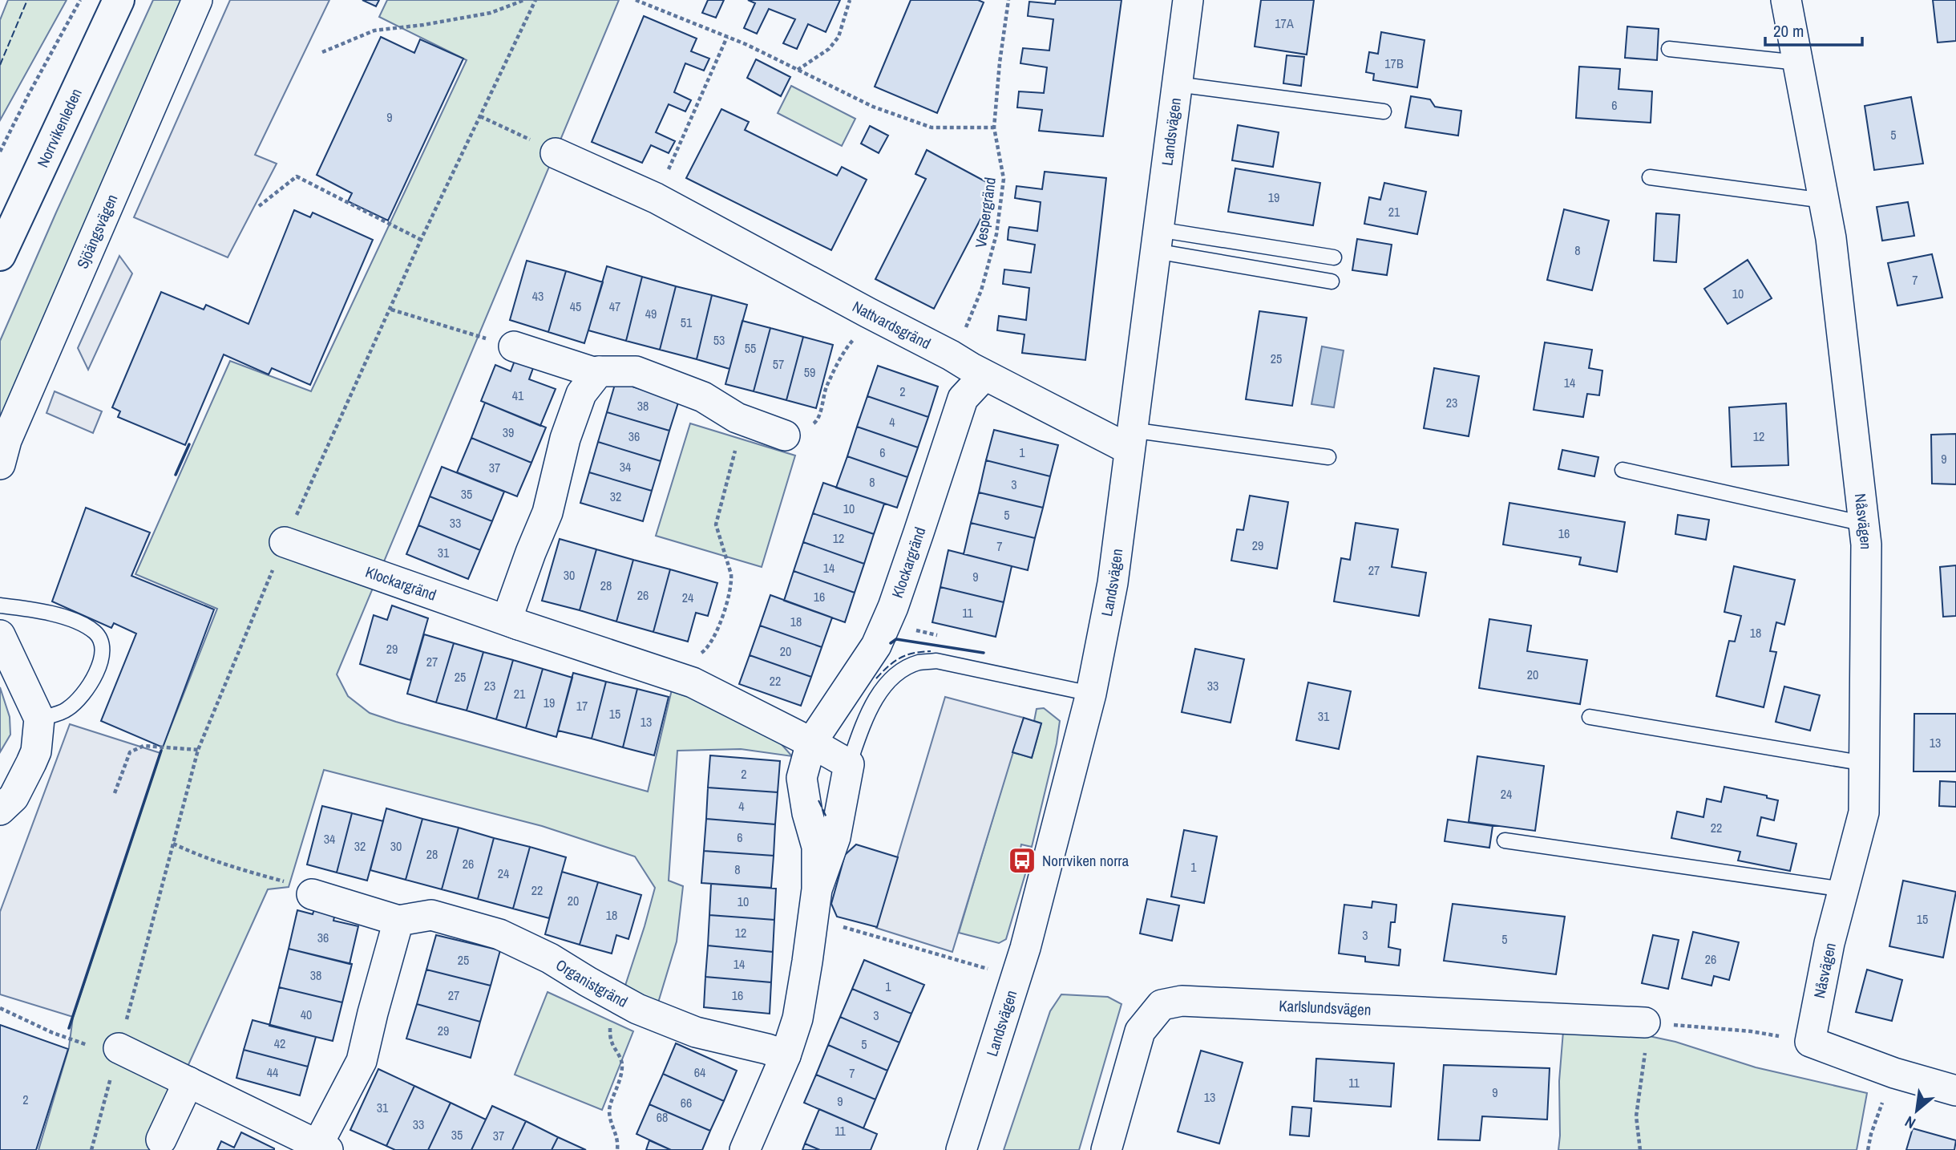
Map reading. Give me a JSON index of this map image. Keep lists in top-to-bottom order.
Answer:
{
  "streets": {
    "main road": ["Norrvikenleden"],
    "street": [
      "Landsvägen",
      "Sjöängsvägen",
      "Nattvardsgränd",
      "Nåsvägen",
      "Klockargränd",
      "Organistgränd",
      "Karlslundsvägen"
    ],
    "path": ["Vespergränd"]
  },
  "crossings": [
    ["Landsvägen", "Nattvardsgränd"],
    ["Vespergränd", "Nattvardsgränd"],
    ["Nattvardsgränd", "Klockargränd"]
  ],
  "places": {
    "bus stop": ["Norrviken norra"]
  },
  "house_numbers": [
    "17A",
    "17B",
    "6",
    "9",
    "5",
    "19",
    "21",
    "8",
    "7",
    "10",
    "43",
    "45",
    "47",
    "49",
    "51",
    "53",
    "55",
    "25",
    "57",
    "59",
    "14",
    "2",
    "41",
    "23",
    "38",
    "4",
    "39",
    "36",
    "12",
    "6",
    "1",
    "9",
    "34",
    "37",
    "8",
    "3",
    "35",
    "32",
    "10",
    "5",
    "33",
    "16",
    "12",
    "29",
    "7",
    "31",
    "14",
    "27",
    "30",
    "9",
    "28",
    "26",
    "16",
    "24",
    "11",
    "18",
    "18",
    "29",
    "20",
    "27",
    "20",
    "25",
    "22",
    "23",
    "33",
    "21",
    "19",
    "17",
    "15",
    "31",
    "13",
    "13",
    "2",
    "24",
    "4",
    "22",
    "6",
    "34",
    "32",
    "30",
    "28",
    "26",
    "1",
    "8",
    "24",
    "22",
    "20",
    "10",
    "18",
    "15",
    "12",
    "3",
    "36",
    "5",
    "26",
    "25",
    "14",
    "38",
    "1",
    "27",
    "16",
    "40",
    "3",
    "29",
    "42",
    "5",
    "44",
    "64",
    "7",
    "11",
    "9",
    "13",
    "2",
    "9",
    "66",
    "31",
    "68",
    "33",
    "11",
    "35",
    "37"
  ],
  "scale_bar": "20 m",
  "north": "bottom left"
}
